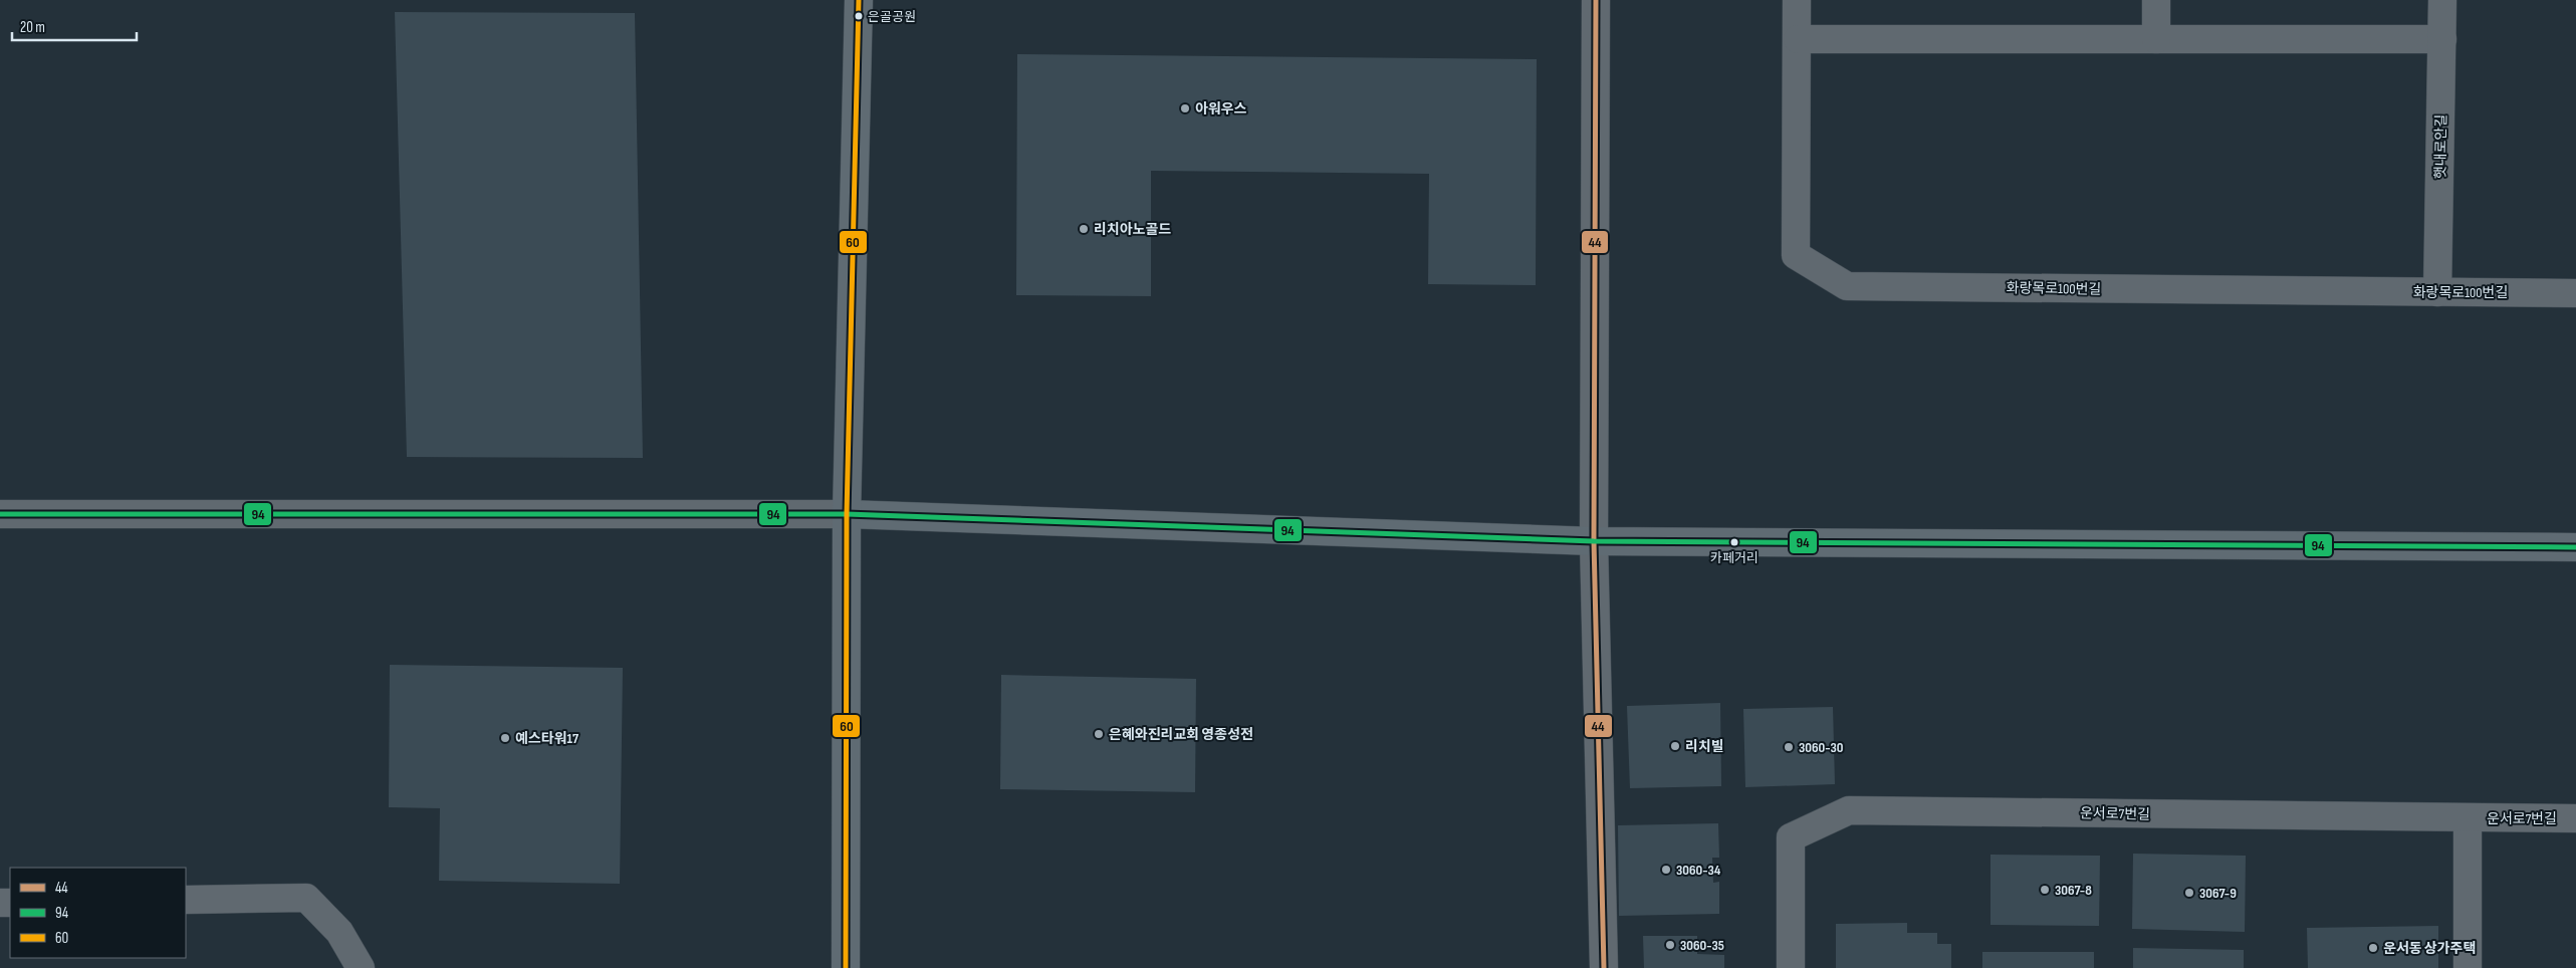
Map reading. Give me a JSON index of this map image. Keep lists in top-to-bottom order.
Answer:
{
  "streets": {
    "street": ["햇내로안길", "화랑목로100번길", "운서로7번길"]
  },
  "crossings": [
    ["햇내로안길", "화랑목로100번길"]
  ],
  "places": [
    "은골공원",
    "아워우스",
    "리치아노골드",
    "카페거리",
    "은혜와진리교회 영종성전",
    "예스타워17",
    "리치빌",
    "3060-30",
    "3060-34",
    "3067-8",
    "3067-9",
    "3060-35",
    "운서동 상가주택"
  ],
  "lines": ["transit line 44", "transit line 60", "transit line 94"],
  "legend": ["44", "94", "60"],
  "scale_bar": "20 m"
}
